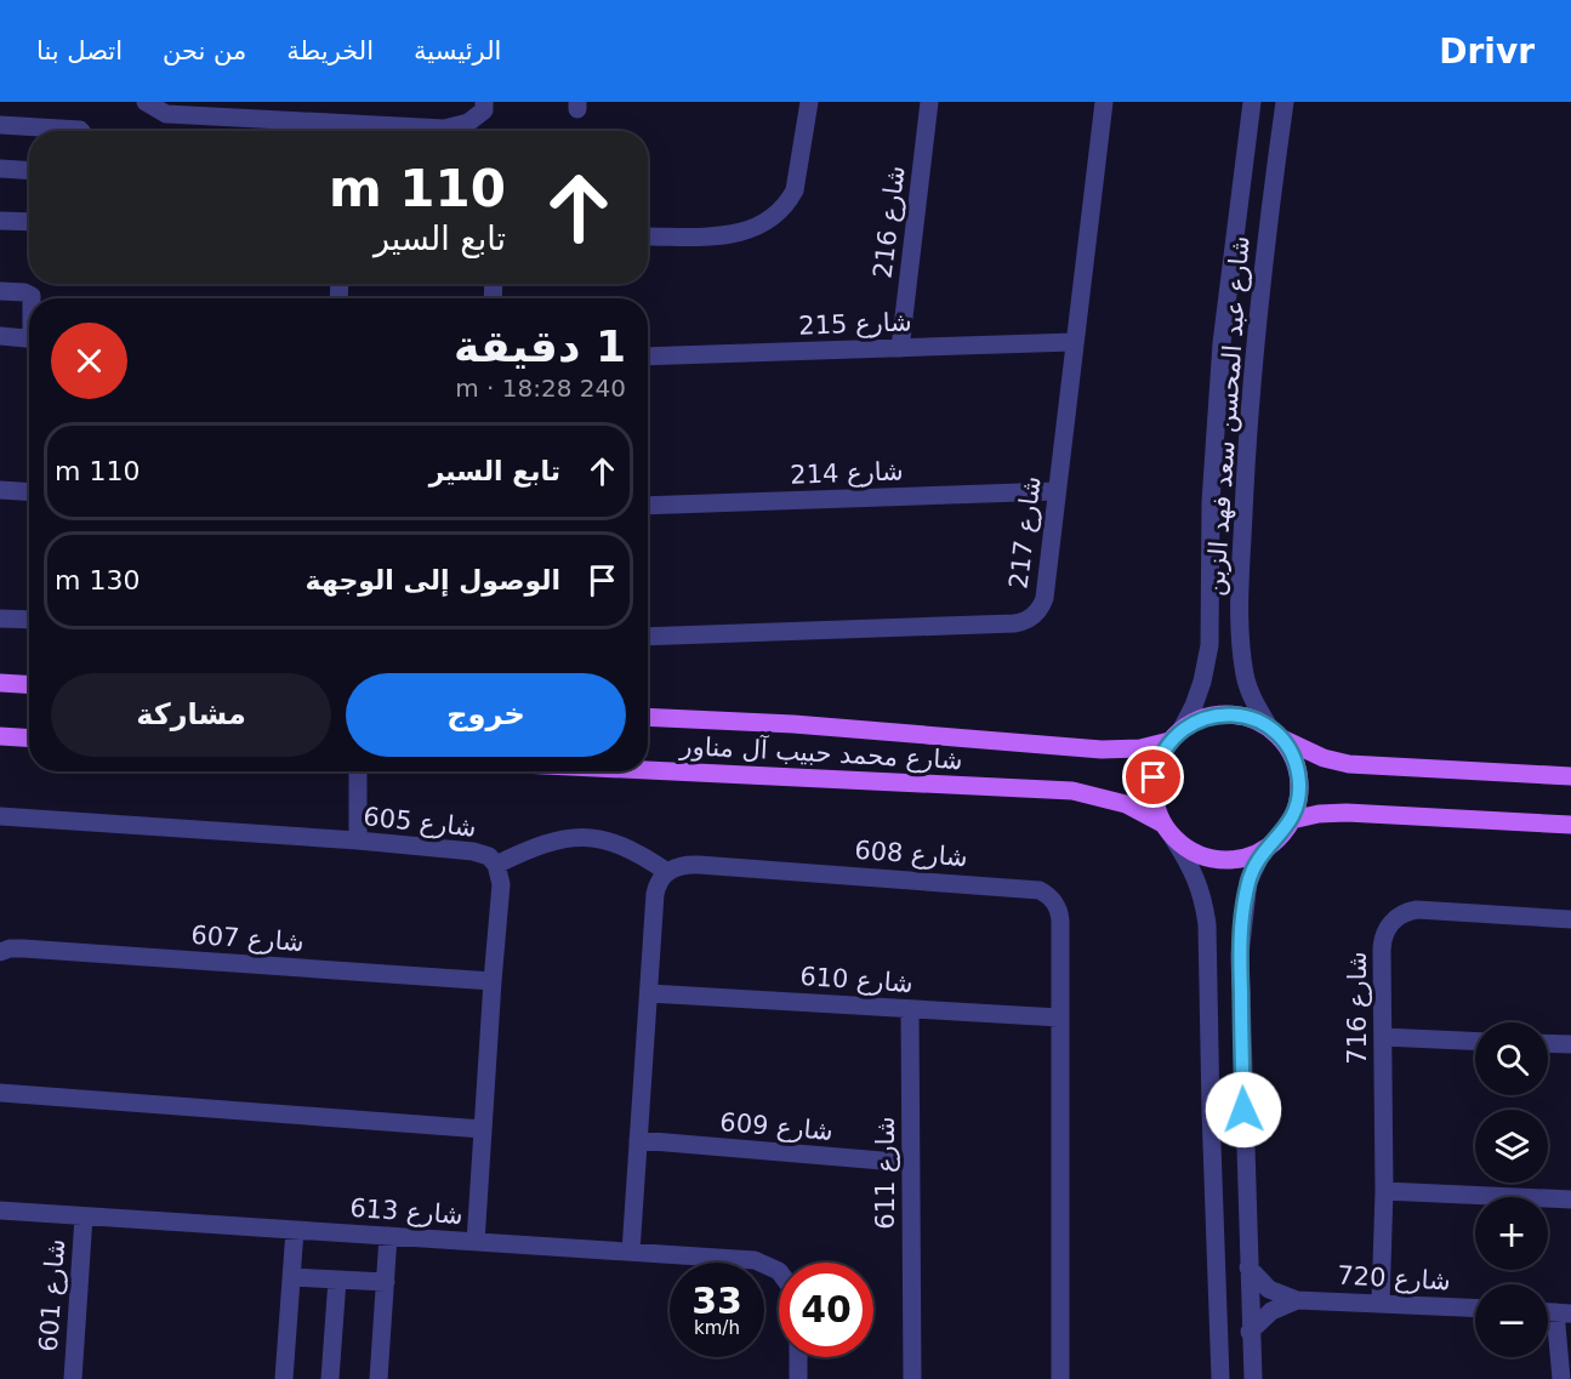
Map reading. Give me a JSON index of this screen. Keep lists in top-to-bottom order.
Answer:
{
  "streets": {
    "main road": ["شارع محمد حبيب آل مناور"],
    "street": [
      "شارع 216",
      "شارع 215",
      "شارع عبد المحسن سعد فهد الزبن",
      "شارع 214",
      "شارع 217",
      "شارع 605",
      "شارع 608",
      "شارع 607",
      "شارع 610",
      "شارع 716",
      "شارع 609",
      "شارع 611",
      "شارع 613",
      "شارع 720",
      "شارع 601"
    ]
  },
  "crossings": [
    ["شارع 216", "شارع 215"],
    ["شارع 215", "شارع 217"],
    ["شارع عبد المحسن سعد فهد الزبن", "شارع محمد حبيب آل مناور"],
    ["شارع 214", "شارع 217"],
    ["شارع 605", "شارع 607"],
    ["شارع 605", "شارع 613"],
    ["شارع 608", "شارع 610"],
    ["شارع 610", "شارع 611"],
    ["شارع 716", "شارع 720"],
    ["شارع 609", "شارع 611"],
    ["شارع 613", "شارع 601"]
  ],
  "page": {
    "header": "Drivr",
    "nav": [
      "الرئيسية",
      "الخريطة",
      "من نحن",
      "اتصل بنا"
    ],
    "turn": ["110 m", "تابع السير"],
    "heading": ["1 دقيقة", "240 m · 18:28"],
    "list": [
      {
        "name": "تابع السير",
        "value": "110 m"
      },
      {
        "name": "الوصول إلى الوجهة",
        "value": "130 m"
      }
    ],
    "buttons": ["خروج", "مشاركة"],
    "map_buttons": ["+", "−"],
    "speed": "33 km/h",
    "limit": "40"
  }
}
